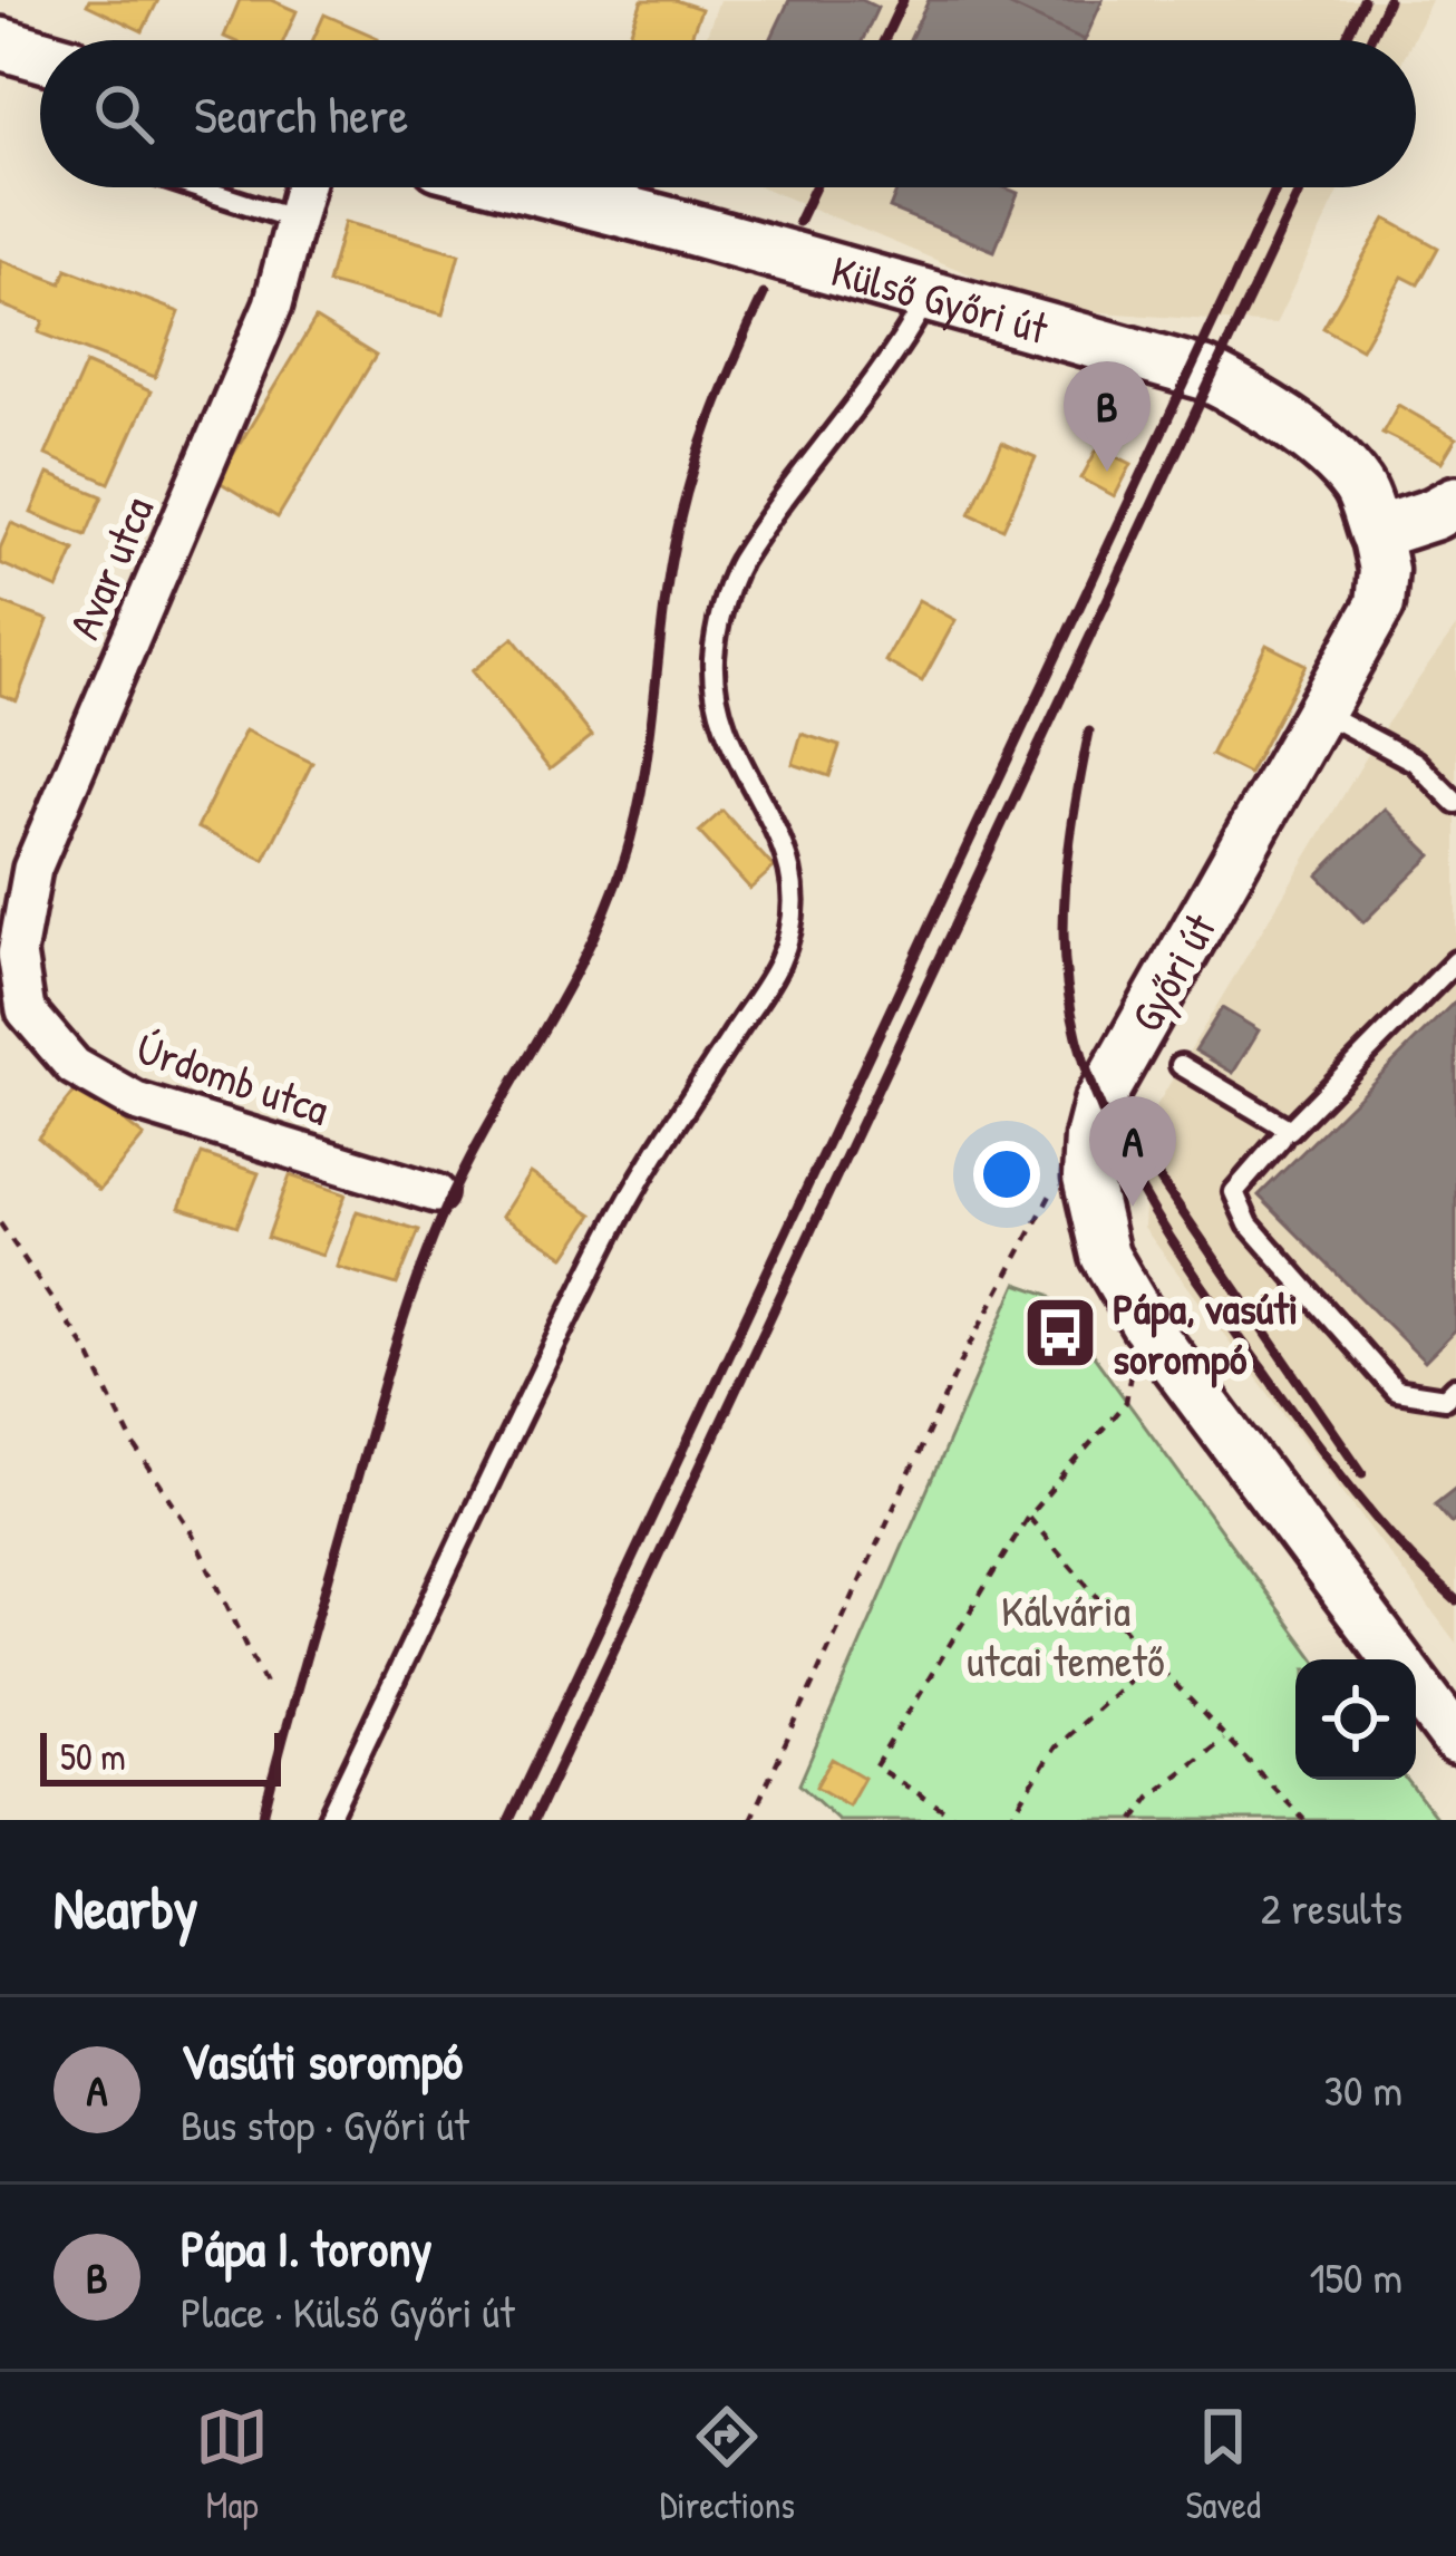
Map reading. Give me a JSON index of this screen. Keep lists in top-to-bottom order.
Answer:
{
  "streets": {
    "main road": ["Külső Győri út"],
    "street": ["Avar utca", "Győri út", "Úrdomb utca"]
  },
  "crossings": [
    ["Külső Győri út", "Győri út"],
    ["Avar utca", "Úrdomb utca"]
  ],
  "parks": ["Kálvária utcai temető"],
  "places": {
    "bus stop": ["Pápa, vasúti sorompó"]
  },
  "scale_bar": "50 m",
  "page": {
    "search": "Search here",
    "pins": ["B", "A"],
    "scale": "50 m",
    "heading": ["Nearby", "2 results"],
    "list": [
      {
        "mark": "A",
        "name": "Vasúti sorompó",
        "note": "Bus stop · Győri út",
        "value": "30 m"
      },
      {
        "mark": "B",
        "name": "Pápa I. torony",
        "note": "Place · Külső Győri út",
        "value": "150 m"
      }
    ],
    "nav": ["Map", "Directions", "Saved"]
  }
}
